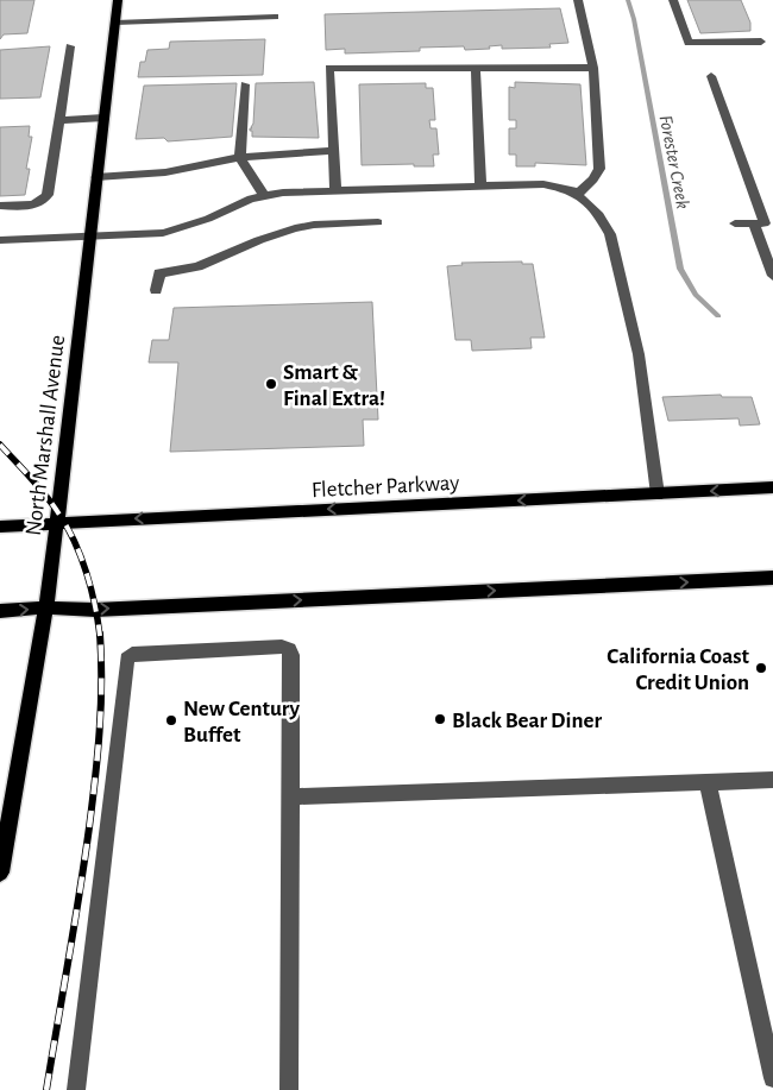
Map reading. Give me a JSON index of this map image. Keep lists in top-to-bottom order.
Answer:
{
  "streets": {
    "main road": ["North Marshall Avenue", "Fletcher Parkway"]
  },
  "crossings": [
    ["North Marshall Avenue", "Fletcher Parkway"]
  ],
  "water": ["Forester Creek"],
  "places": [
    "Smart & Final Extra!",
    "California Coast Credit Union",
    "Black Bear Diner",
    "New Century Buffet"
  ]
}
